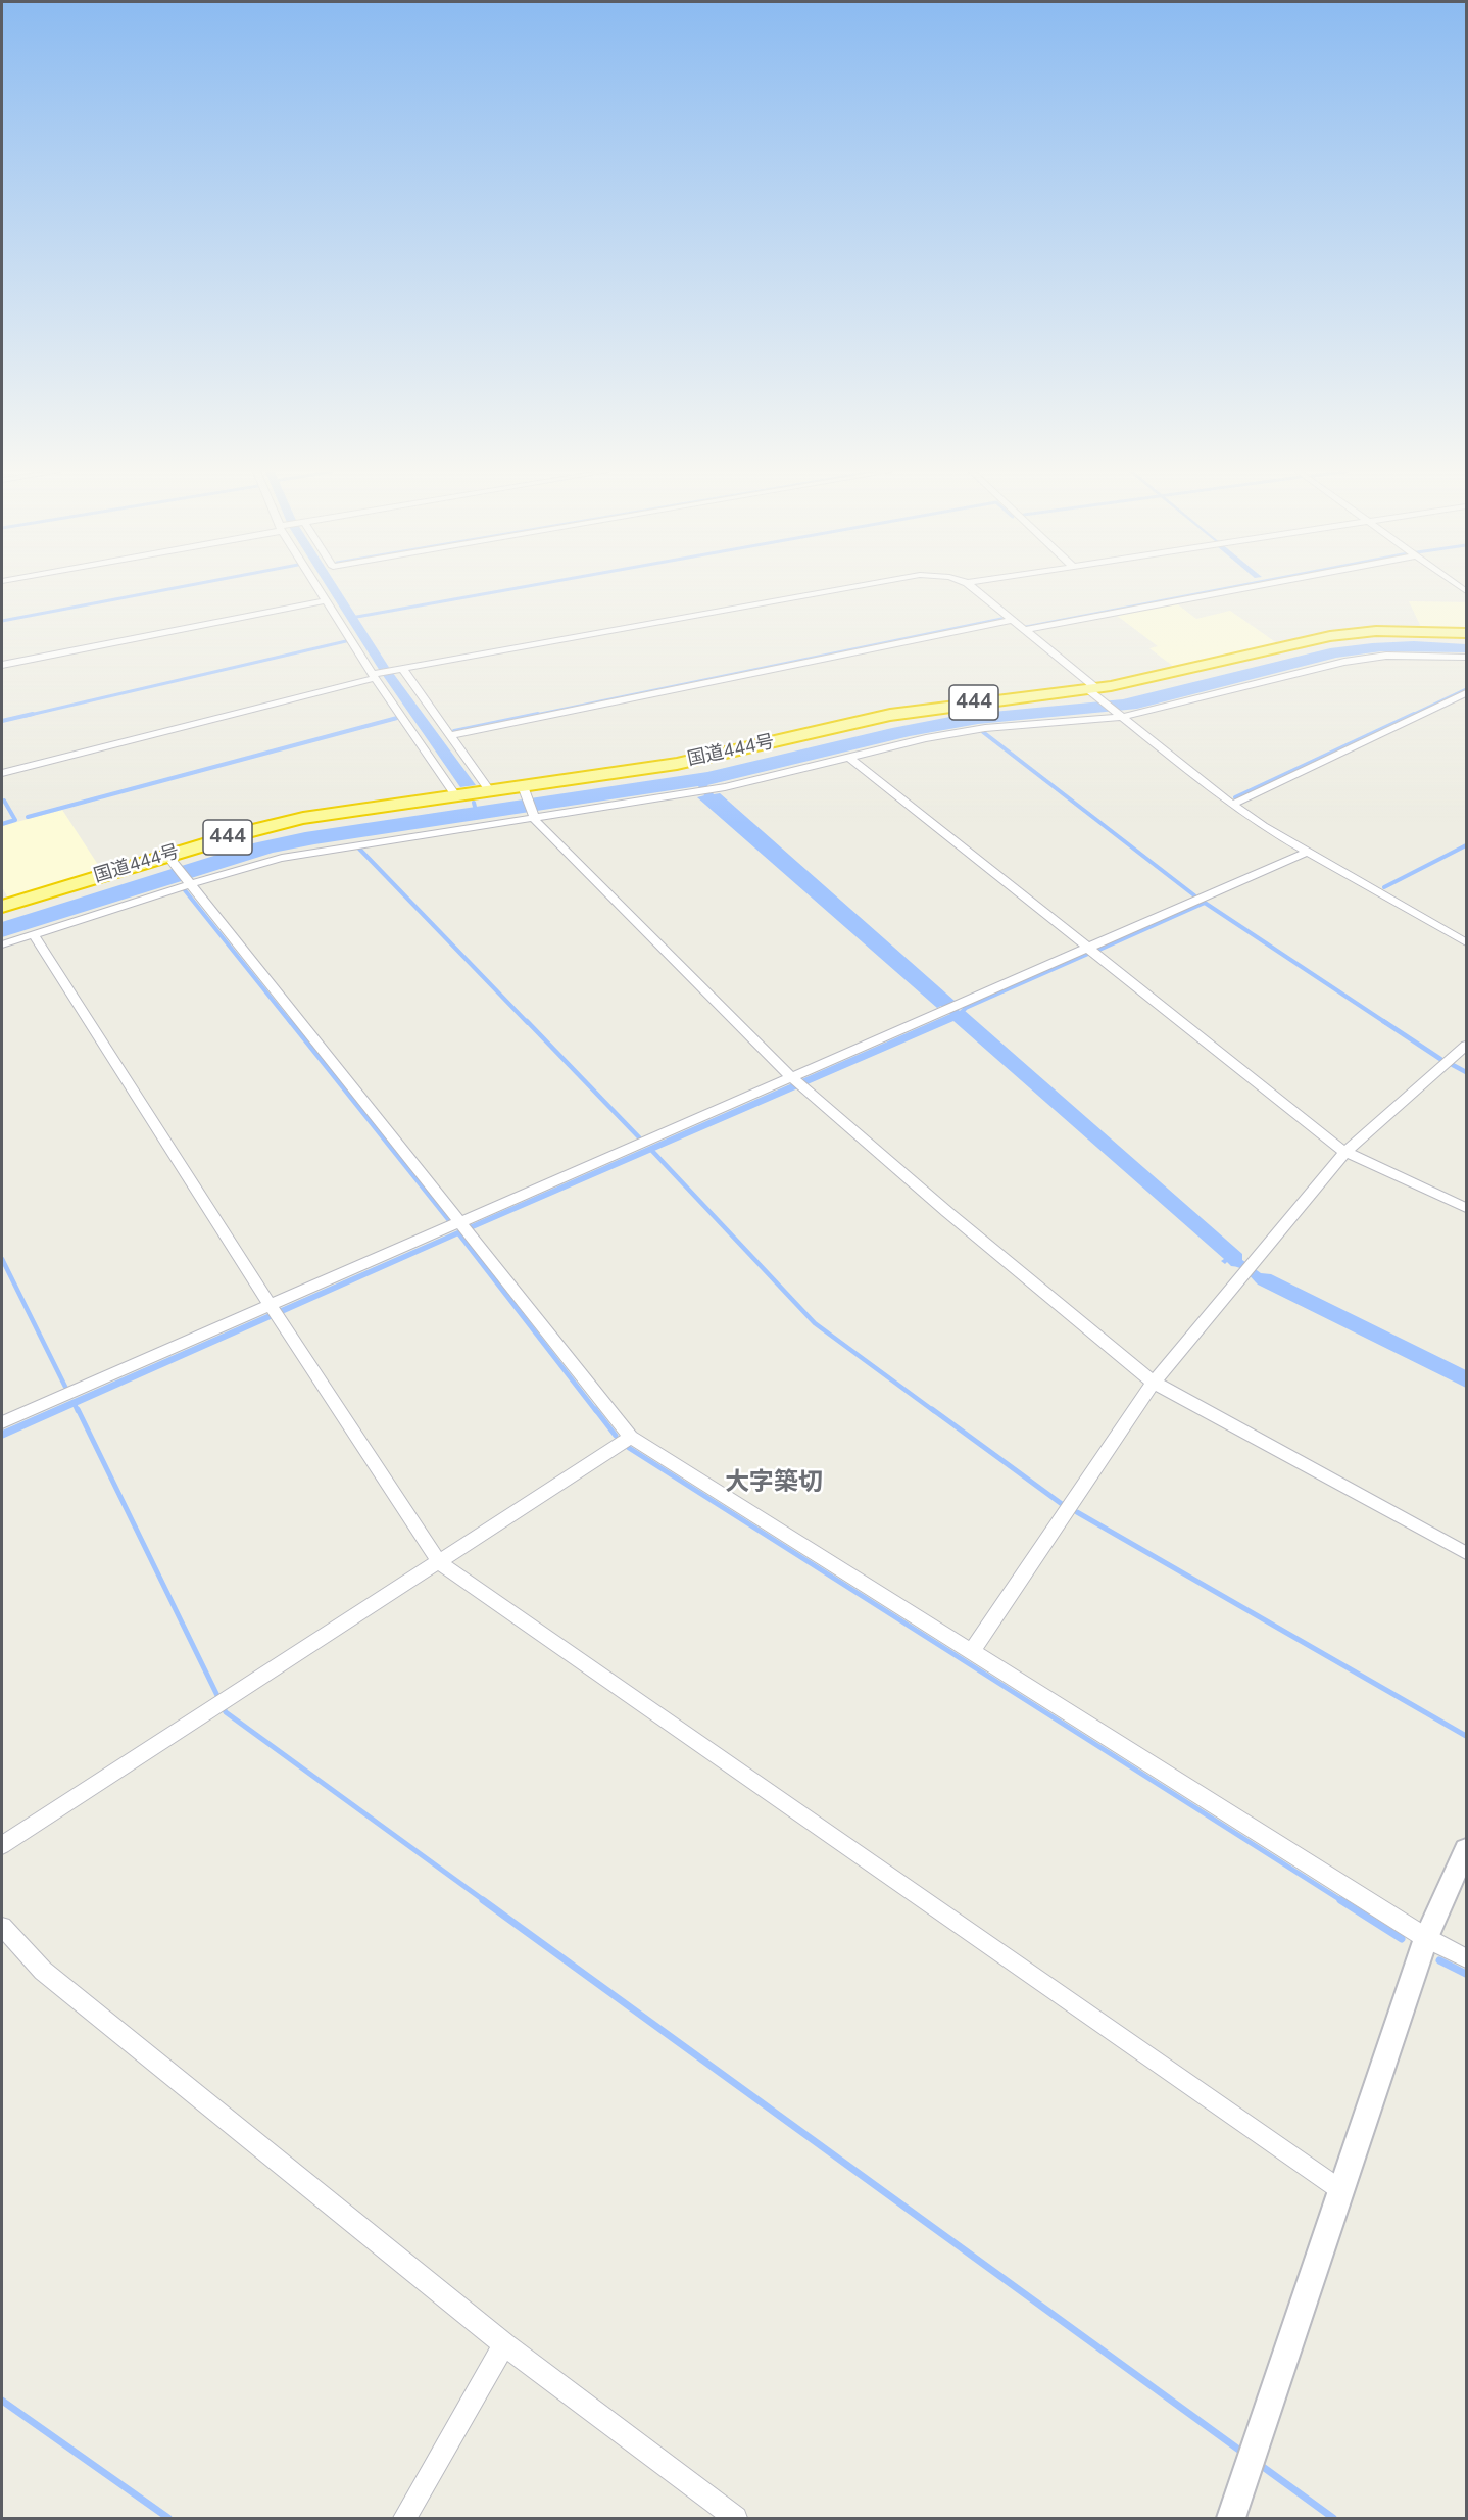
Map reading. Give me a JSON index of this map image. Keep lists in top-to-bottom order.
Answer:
{
  "streets": {
    "highway": ["444", "国道444号"]
  },
  "districts": ["大字築切"]
}
